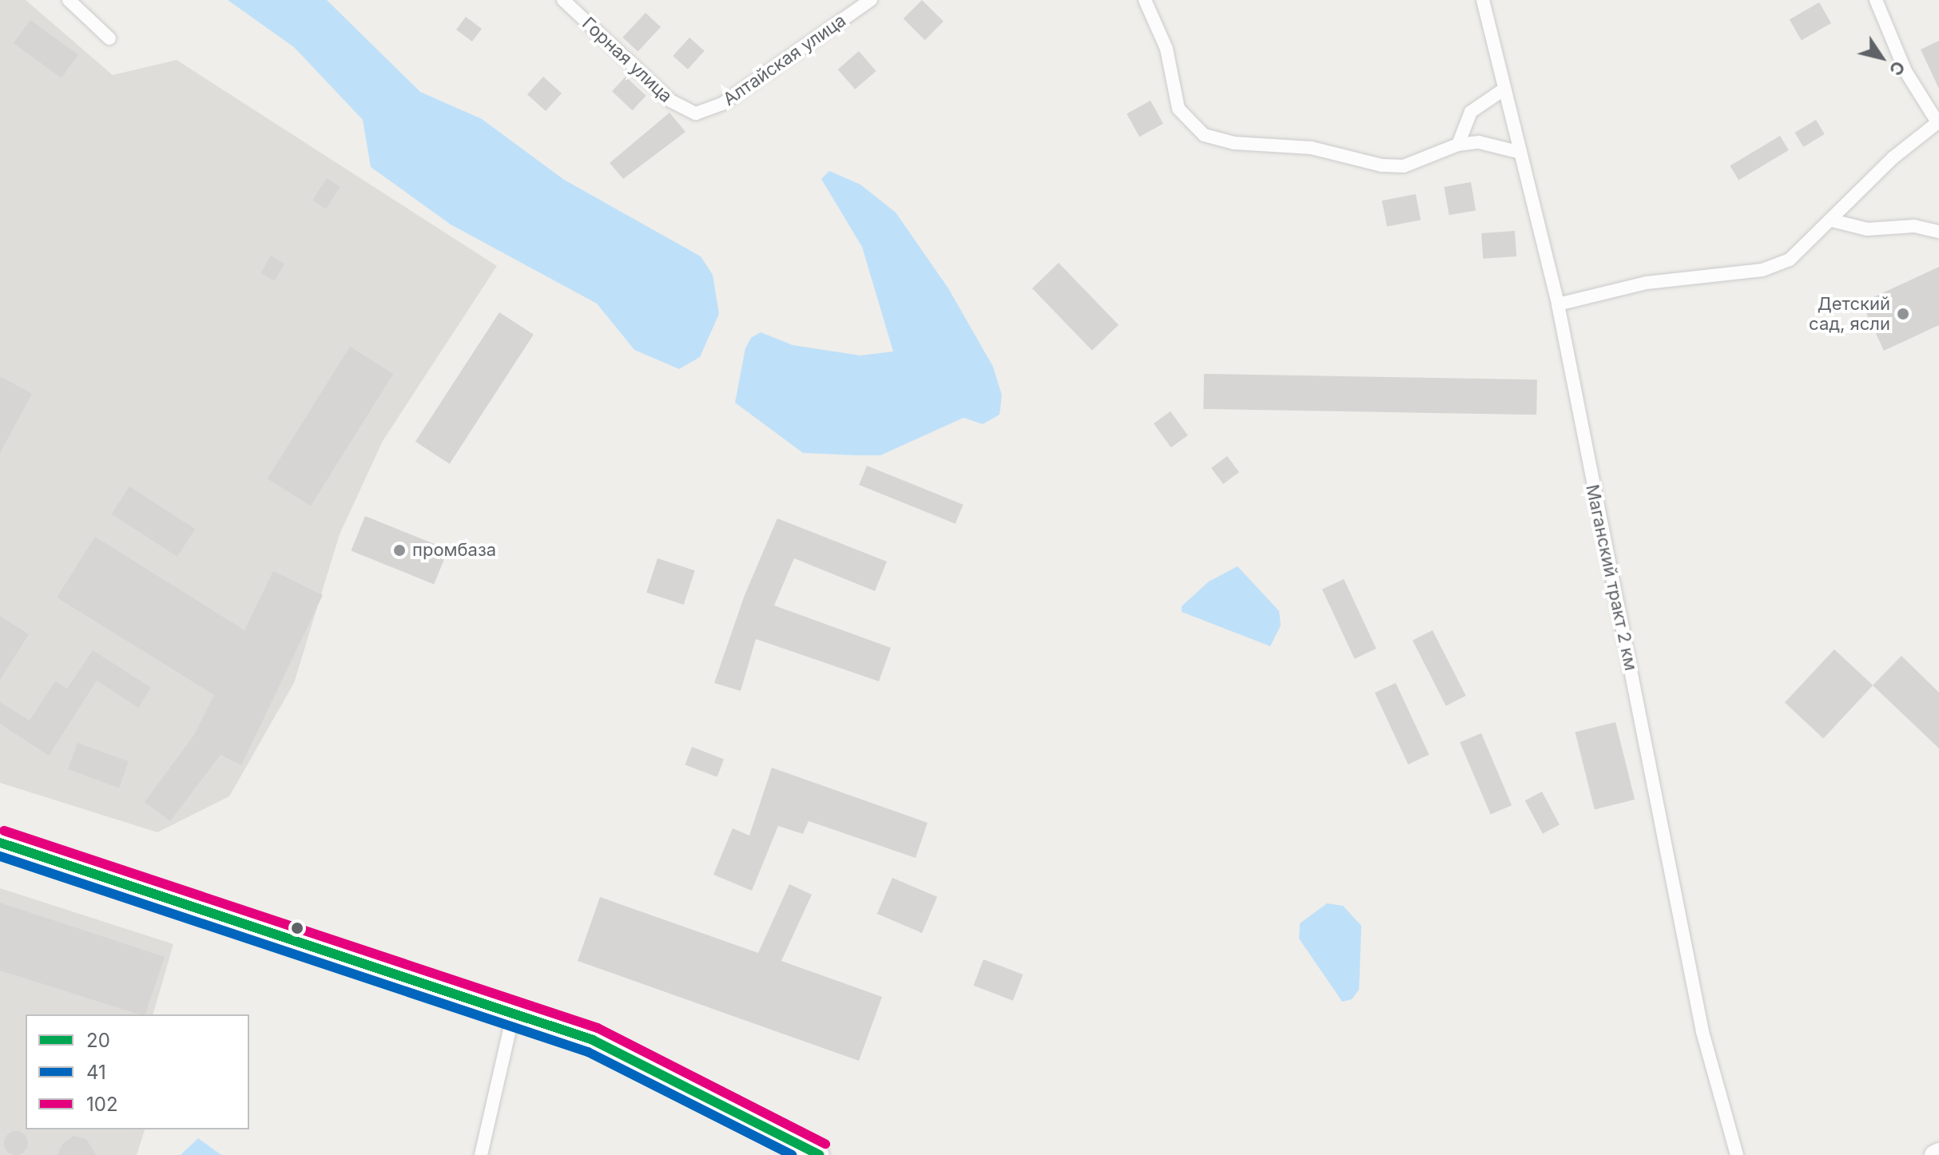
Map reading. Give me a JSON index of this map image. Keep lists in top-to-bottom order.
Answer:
{
  "streets": {
    "street": ["Горная улица", "Алтайская улица", "Маганский тракт 2 км"]
  },
  "crossings": [
    ["Горная улица", "Алтайская улица"]
  ],
  "places": ["Детский сад, ясли", "промбаза"],
  "lines": ["transit line 102", "transit line 20", "transit line 41"],
  "legend": ["20", "41", "102"],
  "north": "bottom right"
}
